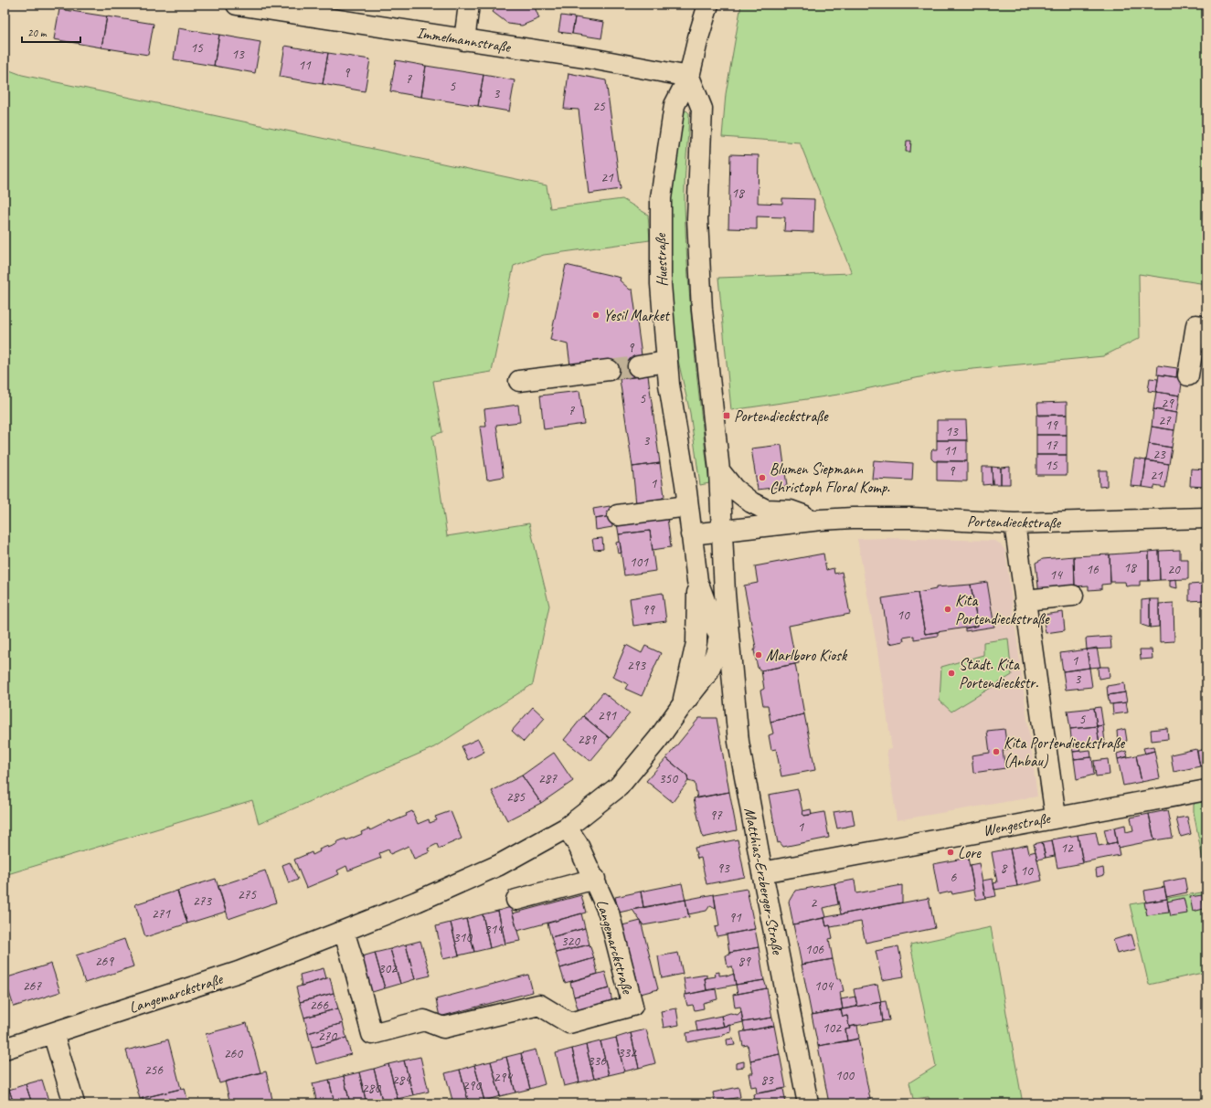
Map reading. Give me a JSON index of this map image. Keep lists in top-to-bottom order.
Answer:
{
  "streets": {
    "street": [
      "Immelmannstraße",
      "Huestraße",
      "Portendieckstraße",
      "Wengestraße",
      "Matthias-Erzberger-Straße",
      "Langemarckstraße"
    ]
  },
  "crossings": [
    ["Immelmannstraße", "Huestraße"],
    ["Huestraße", "Portendieckstraße"],
    ["Huestraße", "Matthias-Erzberger-Straße"],
    ["Portendieckstraße", "Matthias-Erzberger-Straße"],
    ["Wengestraße", "Matthias-Erzberger-Straße"],
    ["Matthias-Erzberger-Straße", "Langemarckstraße"]
  ],
  "places": {
    "other": [
      "Yesil Market",
      "Blumen Siepmann Christoph Floral Komp.",
      "Kita Portendieckstraße",
      "Marlboro Kiosk",
      "Städt. Kita Portendieckstr.",
      "Kita Portendieckstraße (Anbau)",
      "Lore"
    ],
    "transit": ["Portendieckstraße"]
  },
  "house_numbers": [
    "15",
    "13",
    "11",
    "9",
    "7",
    "5",
    "3",
    "25",
    "21",
    "18",
    "9",
    "5",
    "29",
    "7",
    "27",
    "19",
    "13",
    "3",
    "17",
    "11",
    "23",
    "15",
    "9",
    "21",
    "1",
    "101",
    "18",
    "16",
    "20",
    "14",
    "99",
    "10",
    "1",
    "293",
    "3",
    "291",
    "5",
    "289",
    "287",
    "350",
    "285",
    "97",
    "1",
    "12",
    "93",
    "8",
    "10",
    "6",
    "275",
    "273",
    "2",
    "271",
    "91",
    "314",
    "310",
    "320",
    "106",
    "269",
    "89",
    "302",
    "267",
    "104",
    "266",
    "102",
    "270",
    "332",
    "260",
    "336",
    "256",
    "100",
    "294",
    "284",
    "83",
    "290",
    "280"
  ],
  "scale_bar": "20 m"
}
